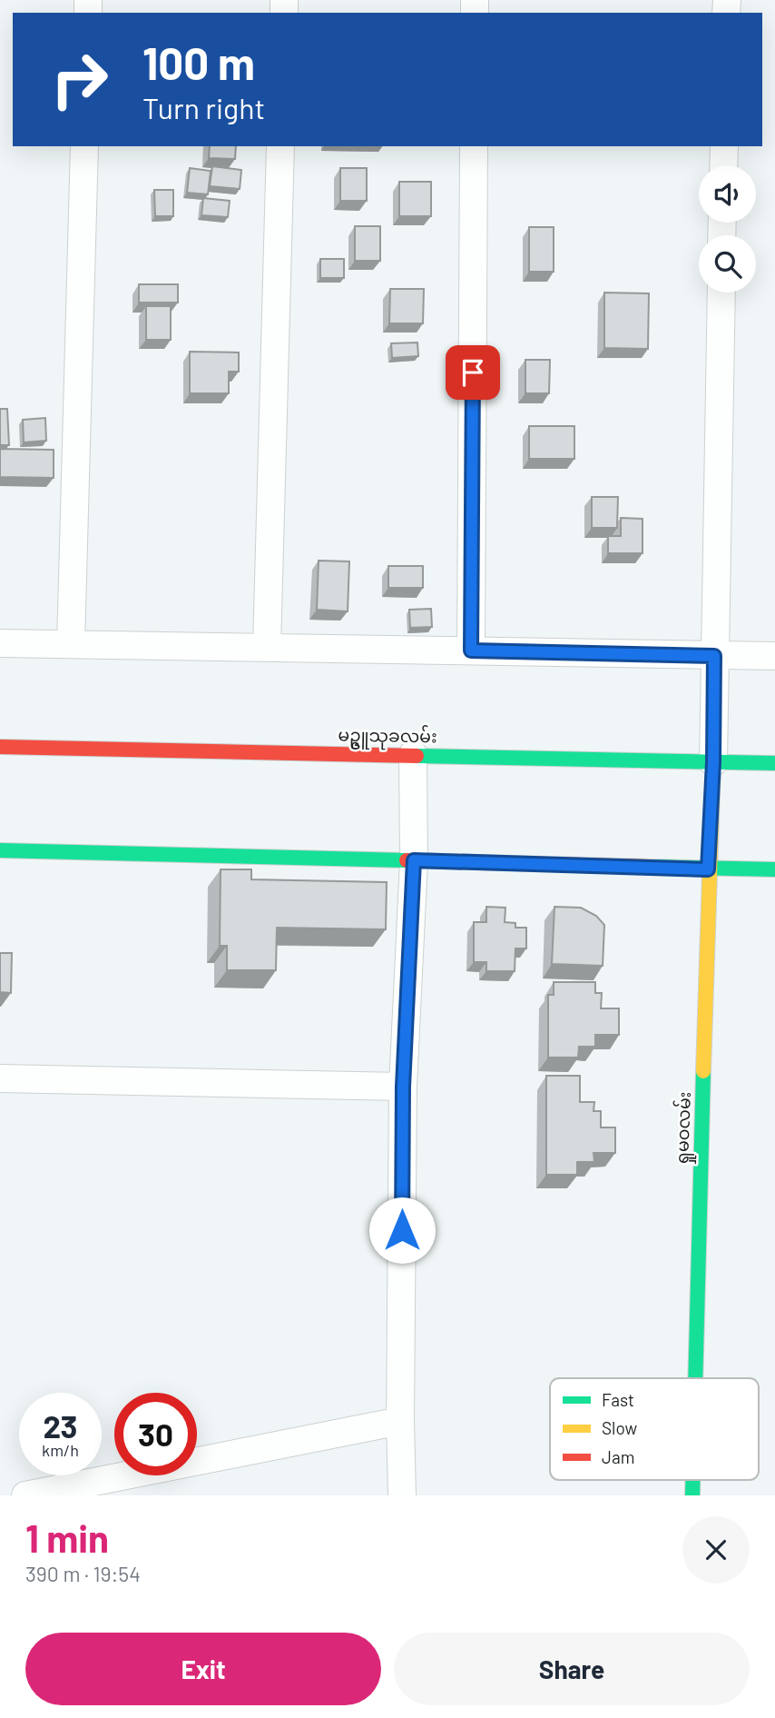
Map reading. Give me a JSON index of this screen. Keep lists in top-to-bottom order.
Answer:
{
  "streets": {
    "street": ["မဥ္ဇူသုခလမ်း", "ရှုမဝလမ်း"]
  },
  "crossings": [
    ["မဥ္ဇူသုခလမ်း", "ရှုမဝလမ်း"]
  ],
  "legend": ["Fast", "Slow", "Jam"],
  "page": {
    "turn": ["100 m", "Turn right"],
    "speed": "23 km/h",
    "limit": "30",
    "heading": ["1 min", "390 m · 19:54"],
    "buttons": ["Exit", "Share"]
  }
}
